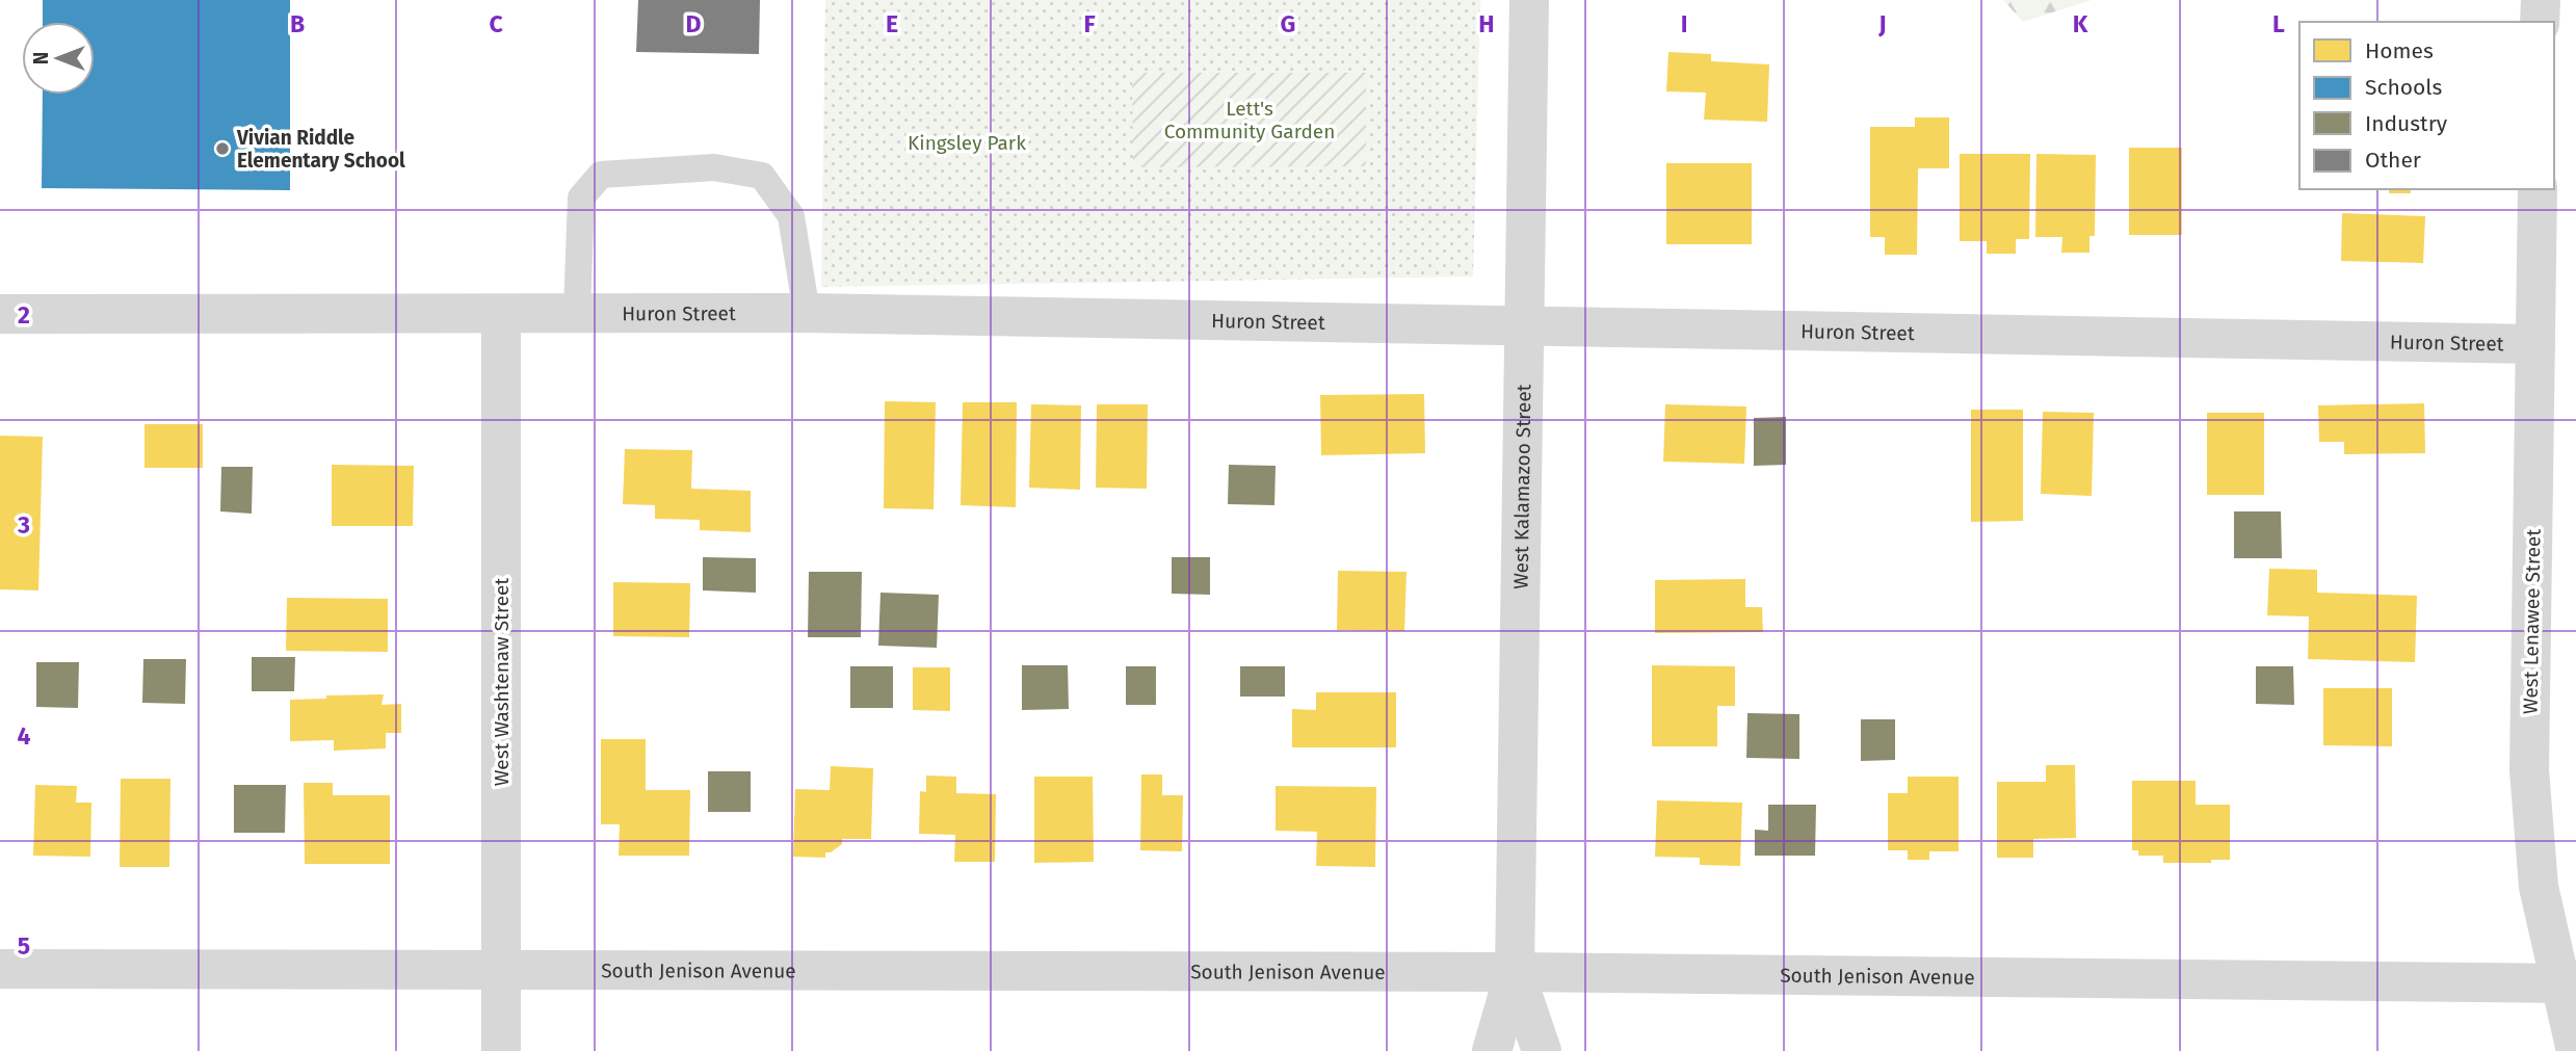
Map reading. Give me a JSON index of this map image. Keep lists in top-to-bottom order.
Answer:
{
  "streets": {
    "street": [
      "Huron Street",
      "West Kalamazoo Street",
      "West Lenawee Street",
      "West Washtenaw Street",
      "South Jenison Avenue"
    ]
  },
  "crossings": [
    ["Huron Street", "West Kalamazoo Street"],
    ["Huron Street", "West Lenawee Street"],
    ["Huron Street", "West Washtenaw Street"],
    ["West Kalamazoo Street", "South Jenison Avenue"],
    ["West Lenawee Street", "South Jenison Avenue"],
    ["West Washtenaw Street", "South Jenison Avenue"]
  ],
  "parks": ["Lett's Community Garden", "Kingsley Park"],
  "places": ["Vivian Riddle Elementary School"],
  "legend": [
    "Homes",
    "Schools",
    "Industry",
    "Other"
  ],
  "north": "left",
  "grid": {
    "columns": [
      "B",
      "C",
      "D",
      "E",
      "F",
      "G",
      "H",
      "I",
      "J",
      "K",
      "L"
    ],
    "rows": [
      "2",
      "3",
      "4",
      "5"
    ]
  }
}
